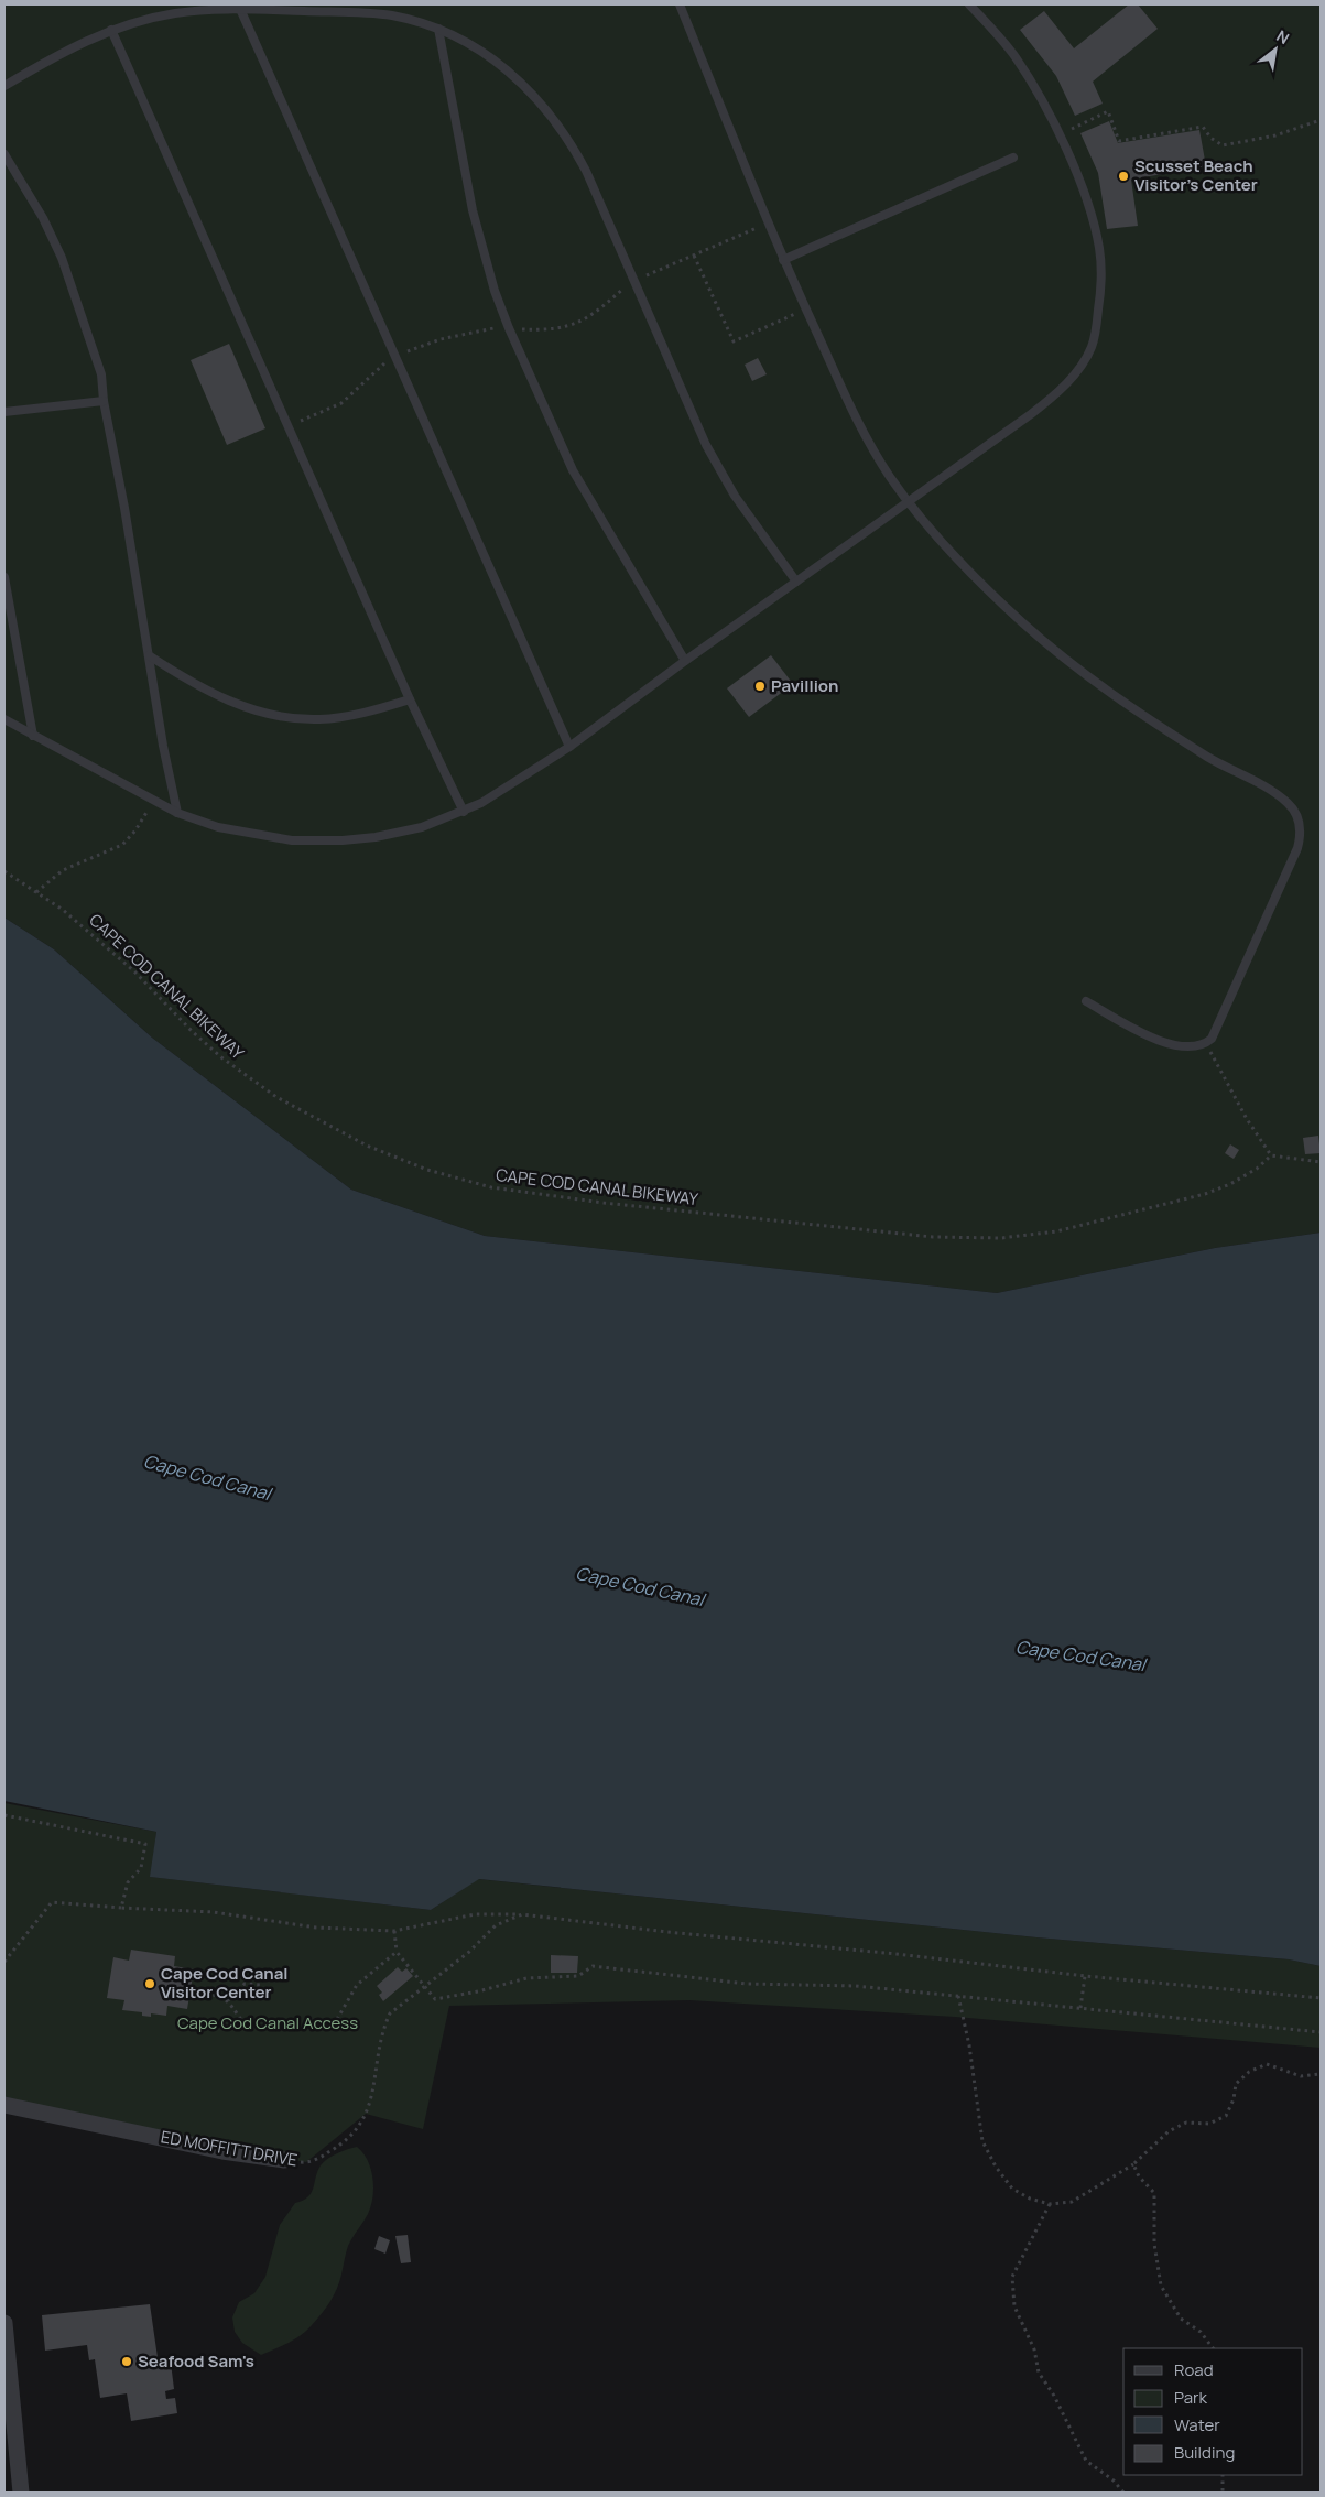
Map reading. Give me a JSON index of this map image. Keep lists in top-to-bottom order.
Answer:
{
  "streets": {
    "street": ["ED MOFFITT DRIVE"],
    "path": ["CAPE COD CANAL BIKEWAY"]
  },
  "water": ["Cape Cod Canal"],
  "parks": ["Cape Cod Canal Access"],
  "places": [
    "Scusset Beach Visitor's Center",
    "Pavillion",
    "Cape Cod Canal Visitor Center",
    "Seafood Sam's"
  ],
  "legend": [
    "Road",
    "Park",
    "Water",
    "Building"
  ],
  "north": "top right"
}
